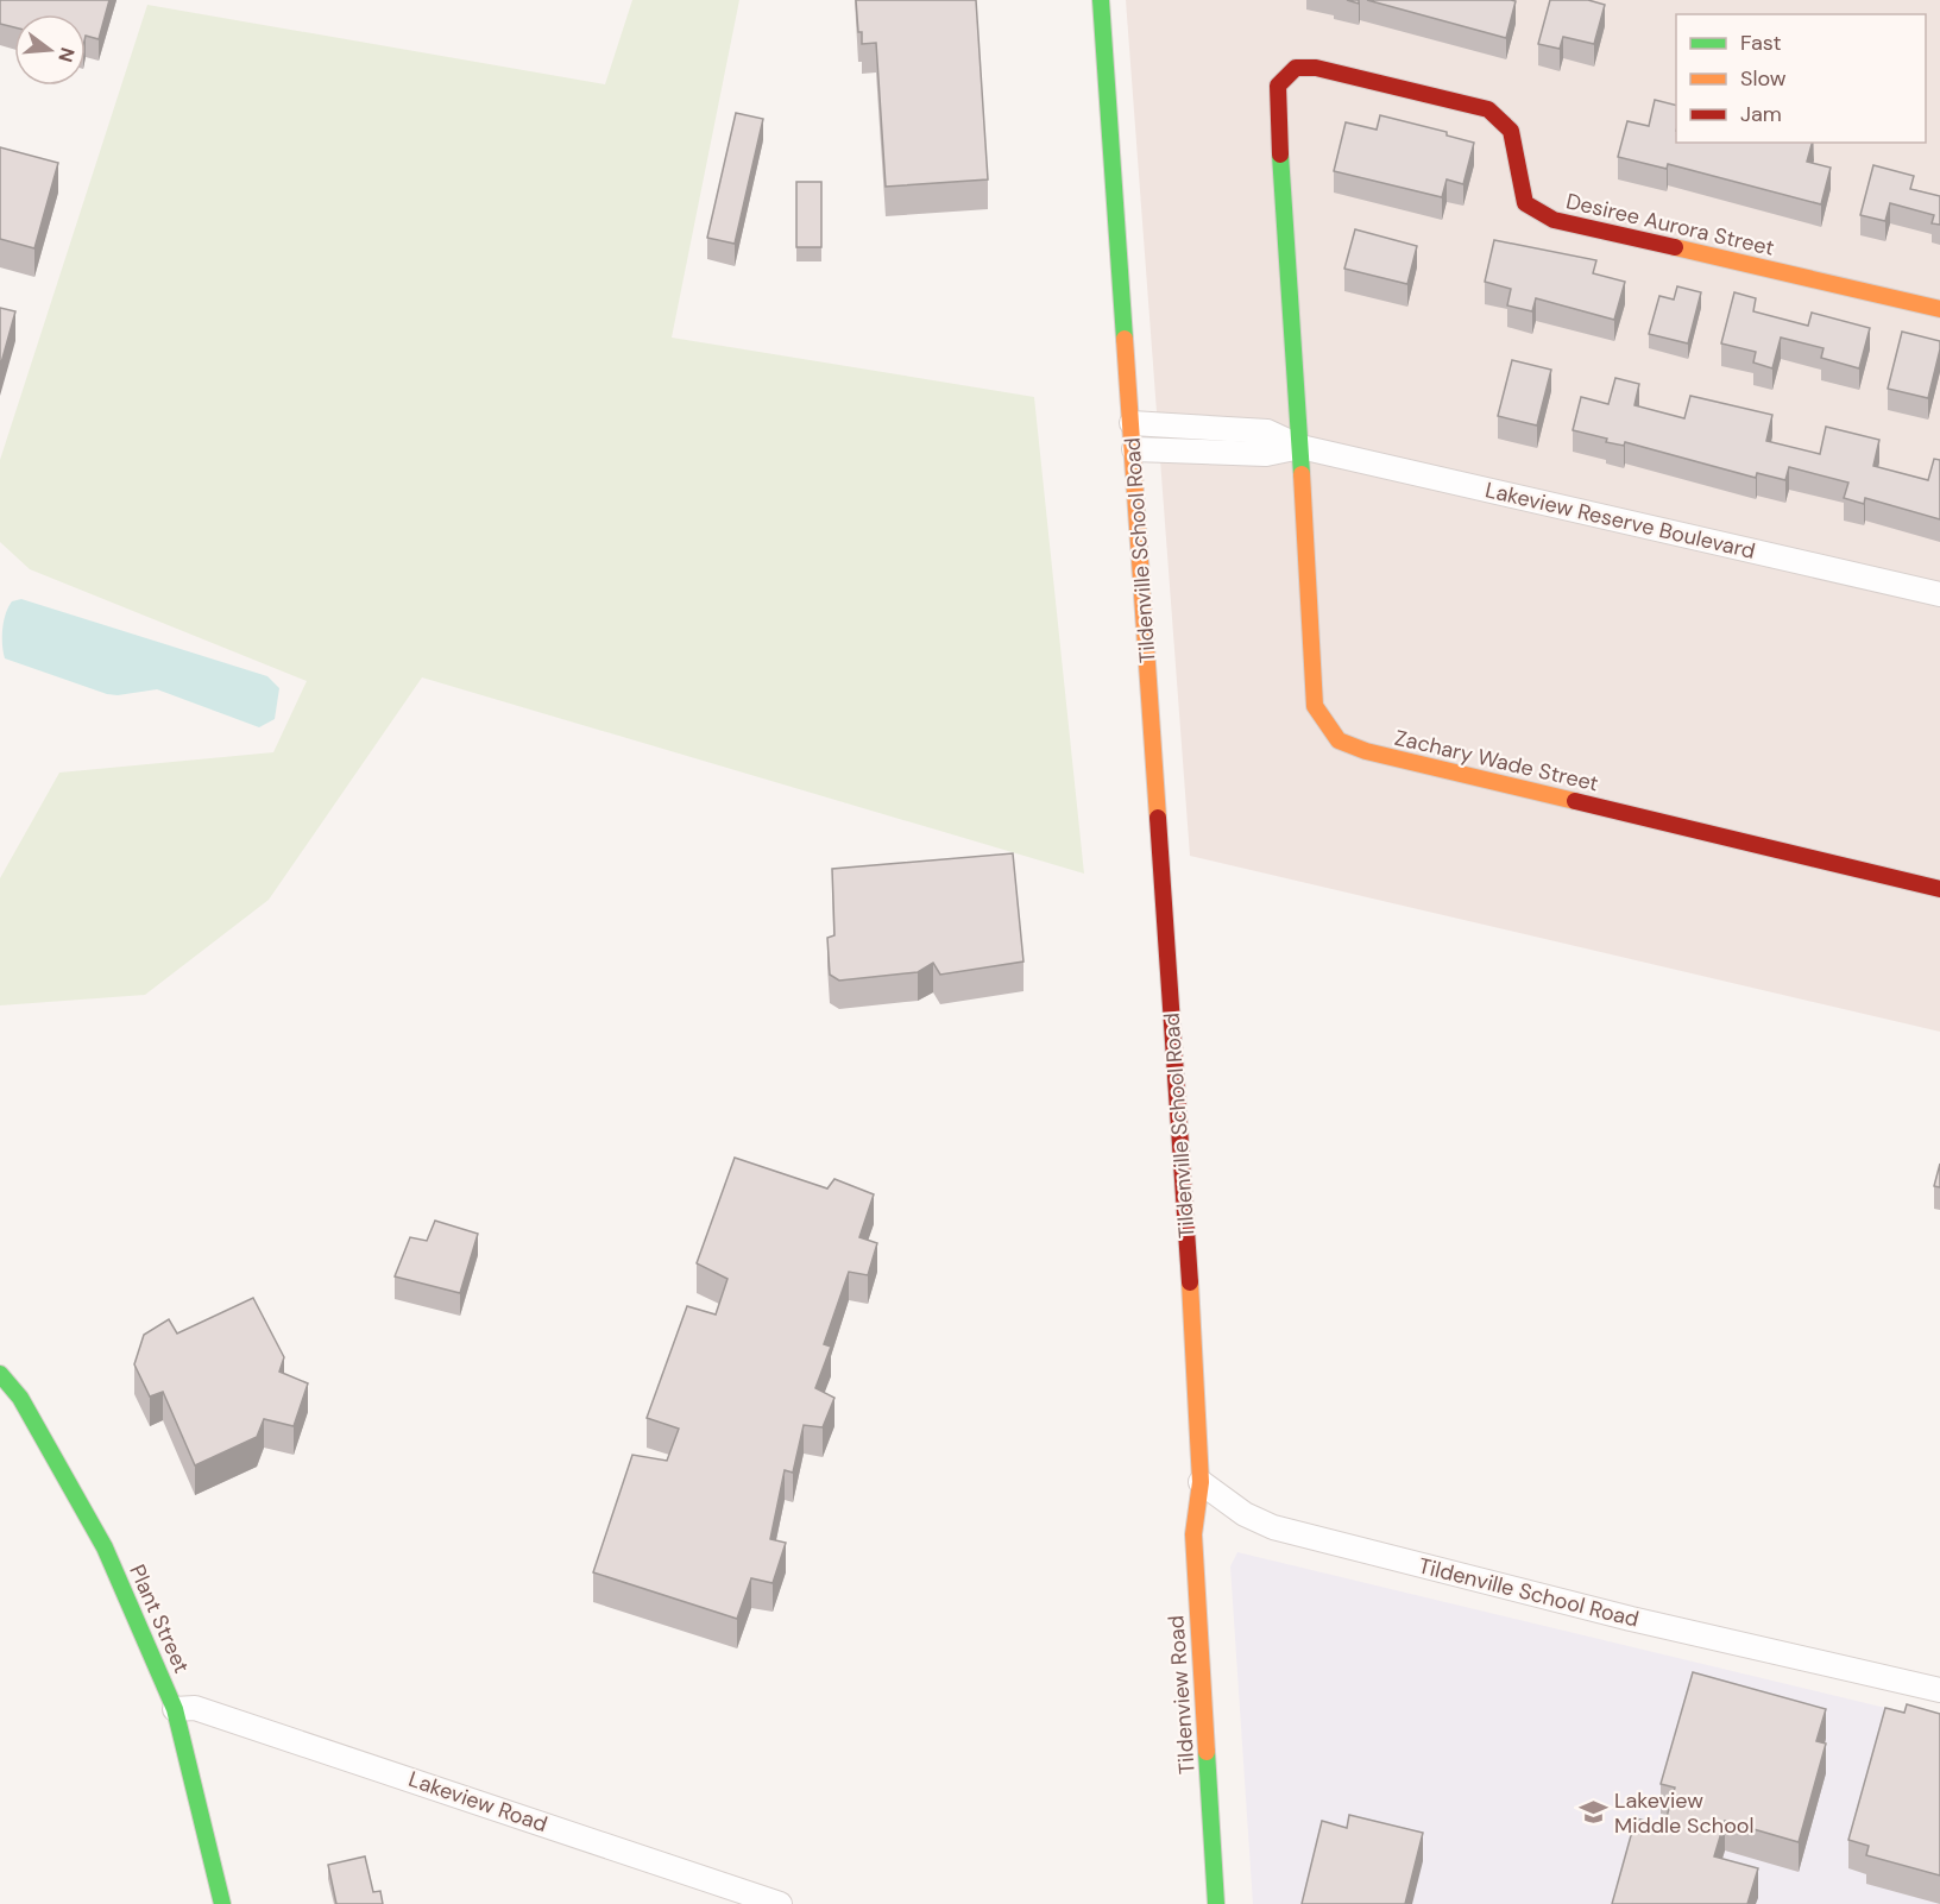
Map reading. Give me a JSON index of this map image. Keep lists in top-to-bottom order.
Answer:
{
  "streets": {
    "street": [
      "Desiree Aurora Street",
      "Lakeview Reserve Boulevard",
      "Tildenville School Road",
      "Zachary Wade Street",
      "Plant Street",
      "Tildenview Road",
      "Lakeview Road"
    ]
  },
  "crossings": [
    ["Desiree Aurora Street", "Lakeview Reserve Boulevard"],
    ["Desiree Aurora Street", "Zachary Wade Street"],
    ["Lakeview Reserve Boulevard", "Tildenville School Road"],
    ["Lakeview Reserve Boulevard", "Zachary Wade Street"],
    ["Tildenville School Road", "Tildenview Road"],
    ["Plant Street", "Lakeview Road"]
  ],
  "places": {
    "school or university": ["Lakeview Middle School"]
  },
  "legend": ["Fast", "Slow", "Jam"],
  "north": "right"
}
